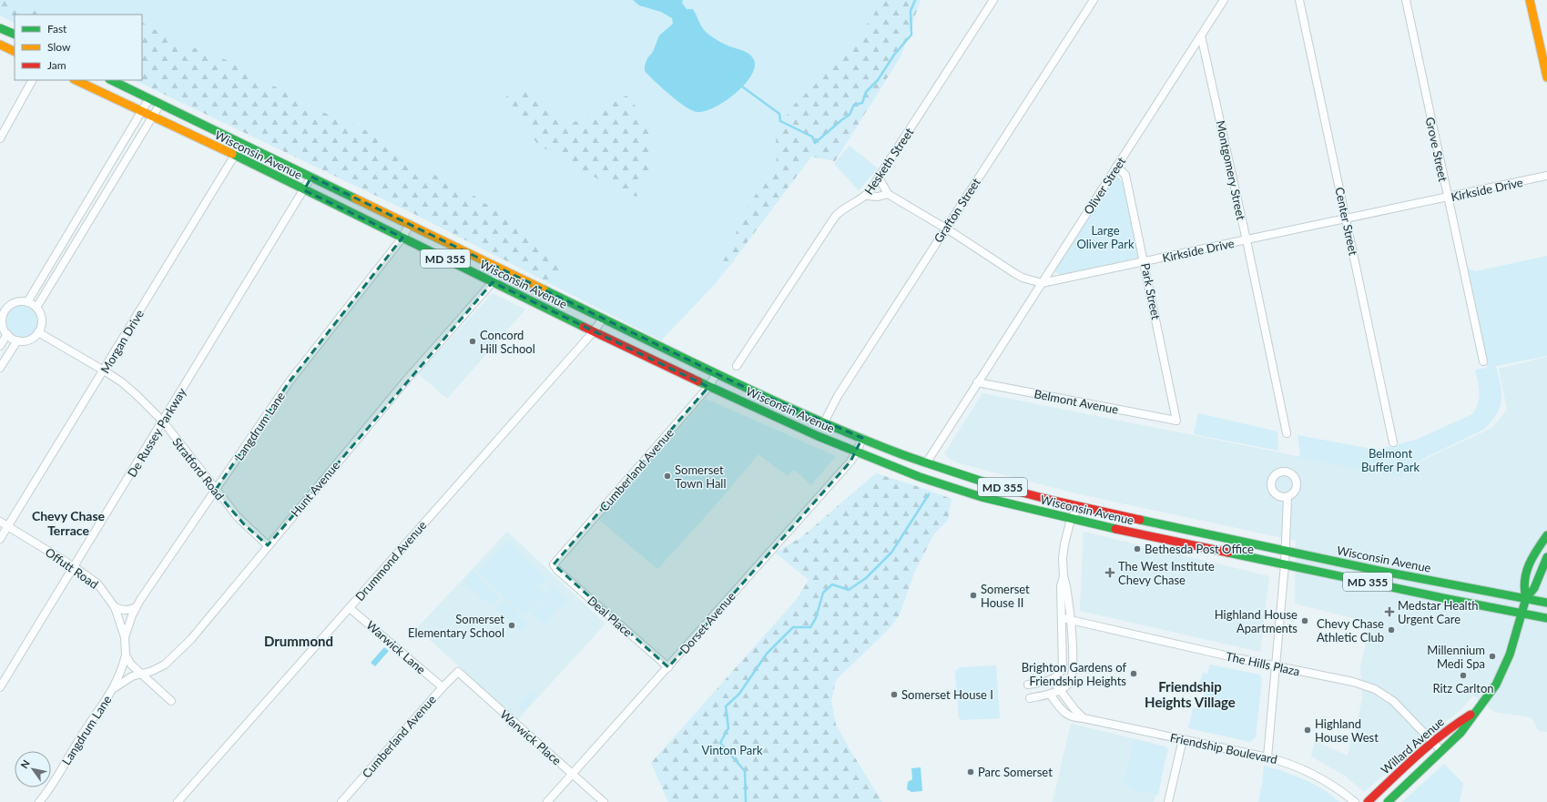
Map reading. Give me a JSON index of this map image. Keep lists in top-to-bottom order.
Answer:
{
  "streets": {
    "main road": ["Wisconsin Avenue", "MD 355", "Willard Avenue"],
    "street": [
      "Grove Street",
      "Hesketh Street",
      "Montgomery Street",
      "Oliver Street",
      "Kirkside Drive",
      "Grafton Street",
      "Center Street",
      "Park Street",
      "Morgan Drive",
      "Belmont Avenue",
      "Langdrum Lane",
      "De Russey Parkway",
      "Stratford Road",
      "Cumberland Avenue",
      "Hunt Avenue",
      "Drummond Avenue",
      "Offutt Road",
      "Deal Place",
      "Dorset Avenue",
      "Warwick Lane",
      "The Hills Plaza",
      "Warwick Place",
      "Friendship Boulevard"
    ]
  },
  "crossings": [
    ["Grove Street", "Kirkside Drive"],
    ["Wisconsin Avenue", "Oliver Street"],
    ["Wisconsin Avenue", "Grafton Street"],
    ["Wisconsin Avenue", "Morgan Drive"],
    ["Wisconsin Avenue", "Langdrum Lane"],
    ["Wisconsin Avenue", "De Russey Parkway"],
    ["Wisconsin Avenue", "Cumberland Avenue"],
    ["Wisconsin Avenue", "Hunt Avenue"],
    ["Wisconsin Avenue", "Drummond Avenue"],
    ["Wisconsin Avenue", "Dorset Avenue"],
    ["Wisconsin Avenue", "Willard Avenue"],
    ["Hesketh Street", "Kirkside Drive"],
    ["Montgomery Street", "Oliver Street"],
    ["Montgomery Street", "Kirkside Drive"],
    ["Oliver Street", "Kirkside Drive"],
    ["Oliver Street", "Park Street"],
    ["Oliver Street", "Belmont Avenue"],
    ["Kirkside Drive", "Grafton Street"],
    ["Kirkside Drive", "Center Street"],
    ["Kirkside Drive", "Park Street"],
    ["Park Street", "Belmont Avenue"],
    ["Morgan Drive", "Stratford Road"],
    ["Morgan Drive", "Offutt Road"],
    ["Langdrum Lane", "Stratford Road"],
    ["Langdrum Lane", "Hunt Avenue"],
    ["Langdrum Lane", "Offutt Road"],
    ["De Russey Parkway", "Stratford Road"],
    ["De Russey Parkway", "Offutt Road"],
    ["Stratford Road", "Hunt Avenue"],
    ["Cumberland Avenue", "Deal Place"],
    ["Cumberland Avenue", "Warwick Lane"],
    ["Cumberland Avenue", "Warwick Place"],
    ["Drummond Avenue", "Warwick Lane"],
    ["Deal Place", "Dorset Avenue"],
    ["Dorset Avenue", "Warwick Place"],
    ["The Hills Plaza", "Willard Avenue"]
  ],
  "districts": ["Chevy Chase Terrace", "Drummond", "Friendship Heights Village"],
  "parks": ["Large Oliver Park", "Belmont Buffer Park", "Vinton Park"],
  "places": {
    "other": [
      "Concord Hill School",
      "Somerset Town Hall",
      "Bethesda Post Office",
      "Somerset House II",
      "Highland House Apartments",
      "Somerset Elementary School",
      "Chevy Chase Athletic Club",
      "Millennium Medi Spa",
      "Brighton Gardens of Friendship Heights",
      "Ritz Carlton",
      "Somerset House I",
      "Highland House West",
      "Parc Somerset"
    ],
    "health": ["The West Institute Chevy Chase", "Medstar Health Urgent Care"]
  },
  "legend": ["Fast", "Slow", "Jam"],
  "north": "top left"
}
